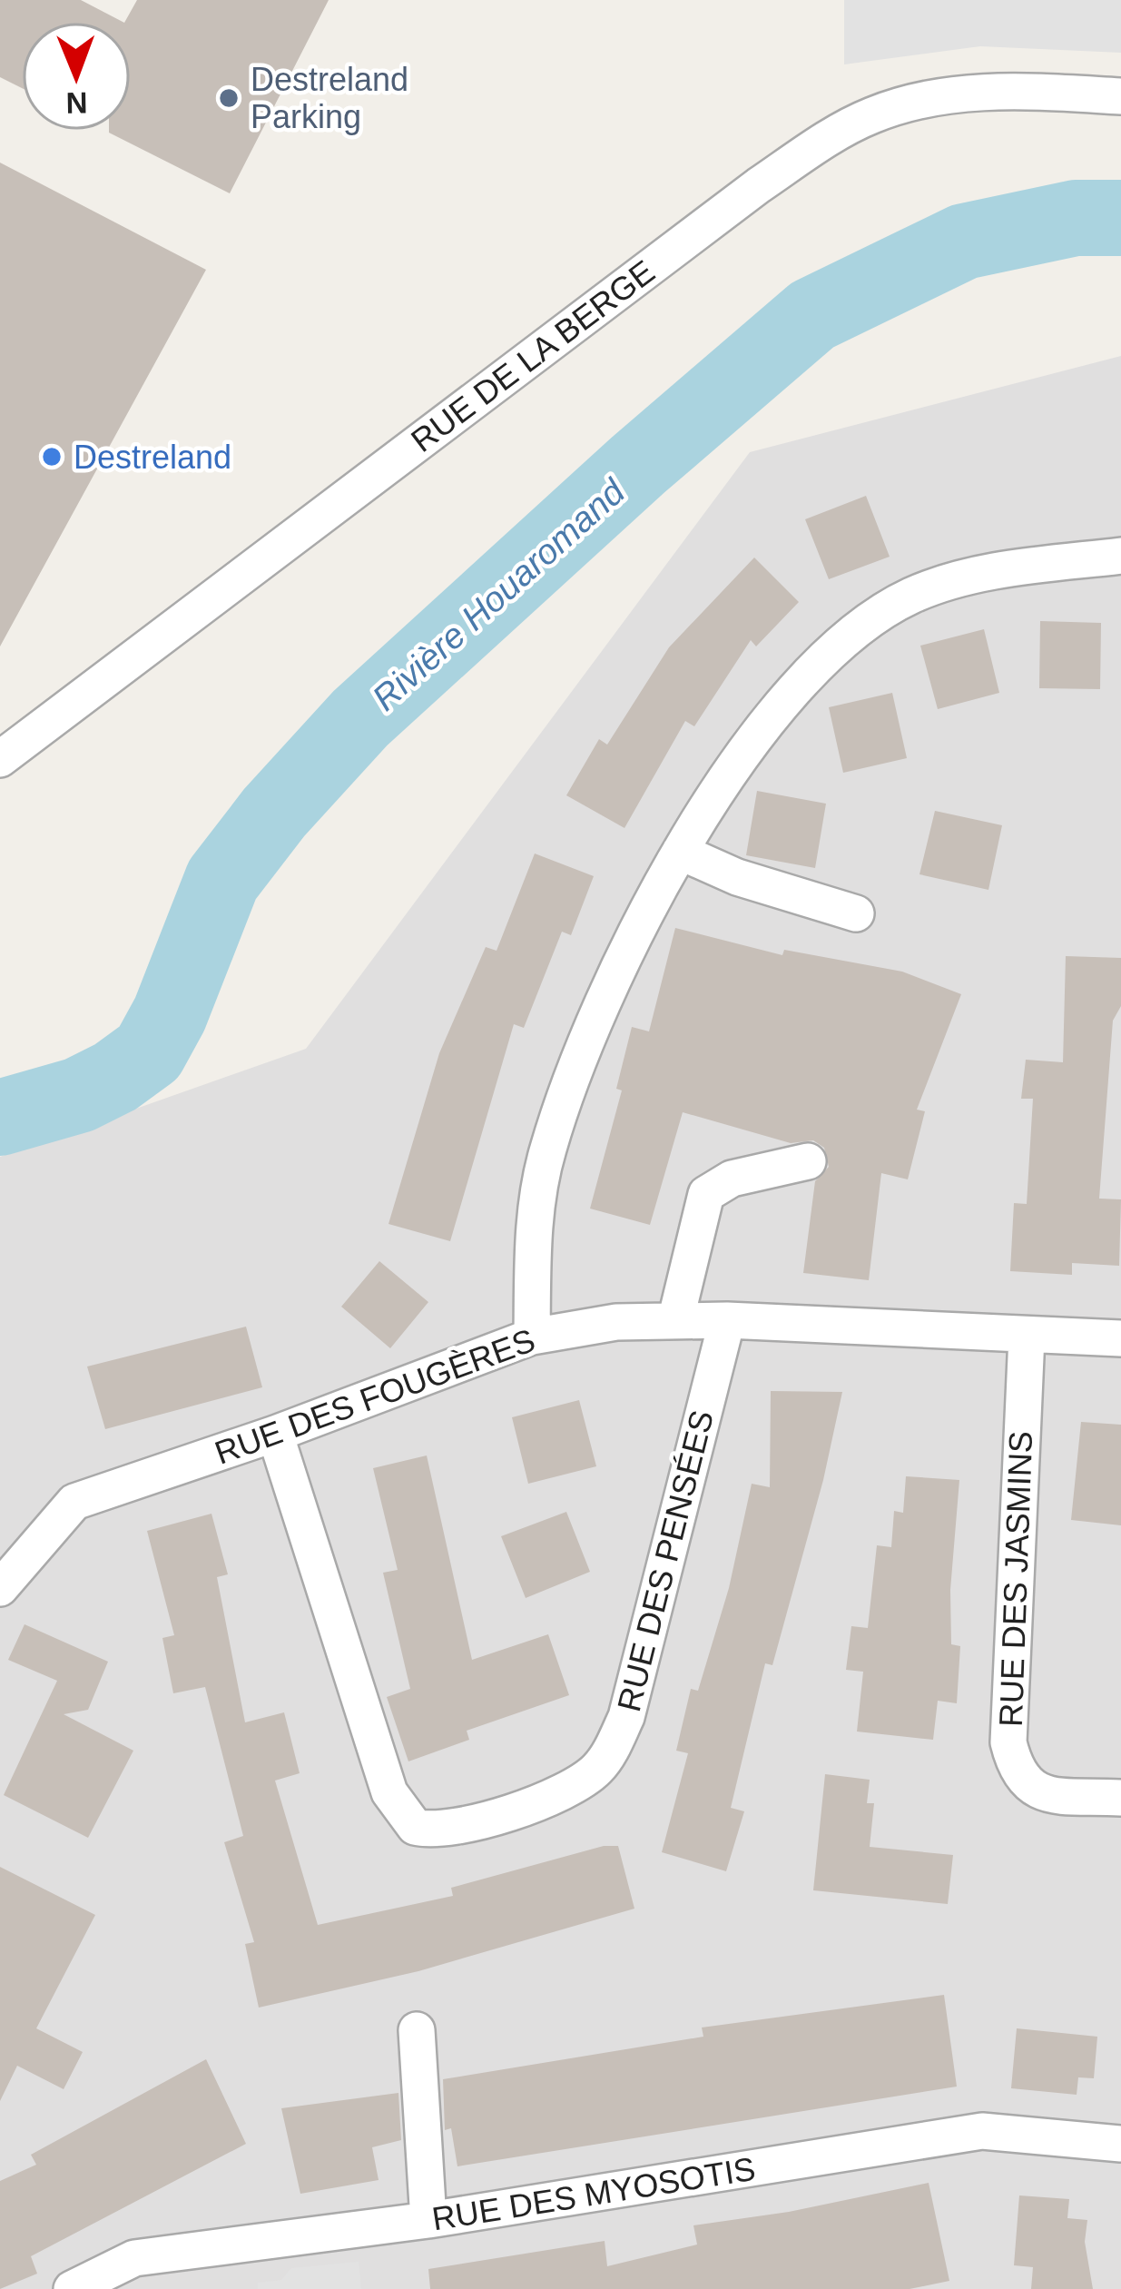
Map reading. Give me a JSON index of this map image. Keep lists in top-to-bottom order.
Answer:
{
  "streets": {
    "street": [
      "RUE DE LA BERGE",
      "RUE DES FOUGÈRES",
      "RUE DES PENSÉES",
      "RUE DES JASMINS",
      "RUE DES MYOSOTIS"
    ]
  },
  "crossings": [
    ["RUE DES FOUGÈRES", "RUE DES PENSÉES"],
    ["RUE DES FOUGÈRES", "RUE DES JASMINS"]
  ],
  "water": ["Rivière Houaromand"],
  "places": ["Destreland Parking", "Destreland"],
  "north": "bottom"
}
